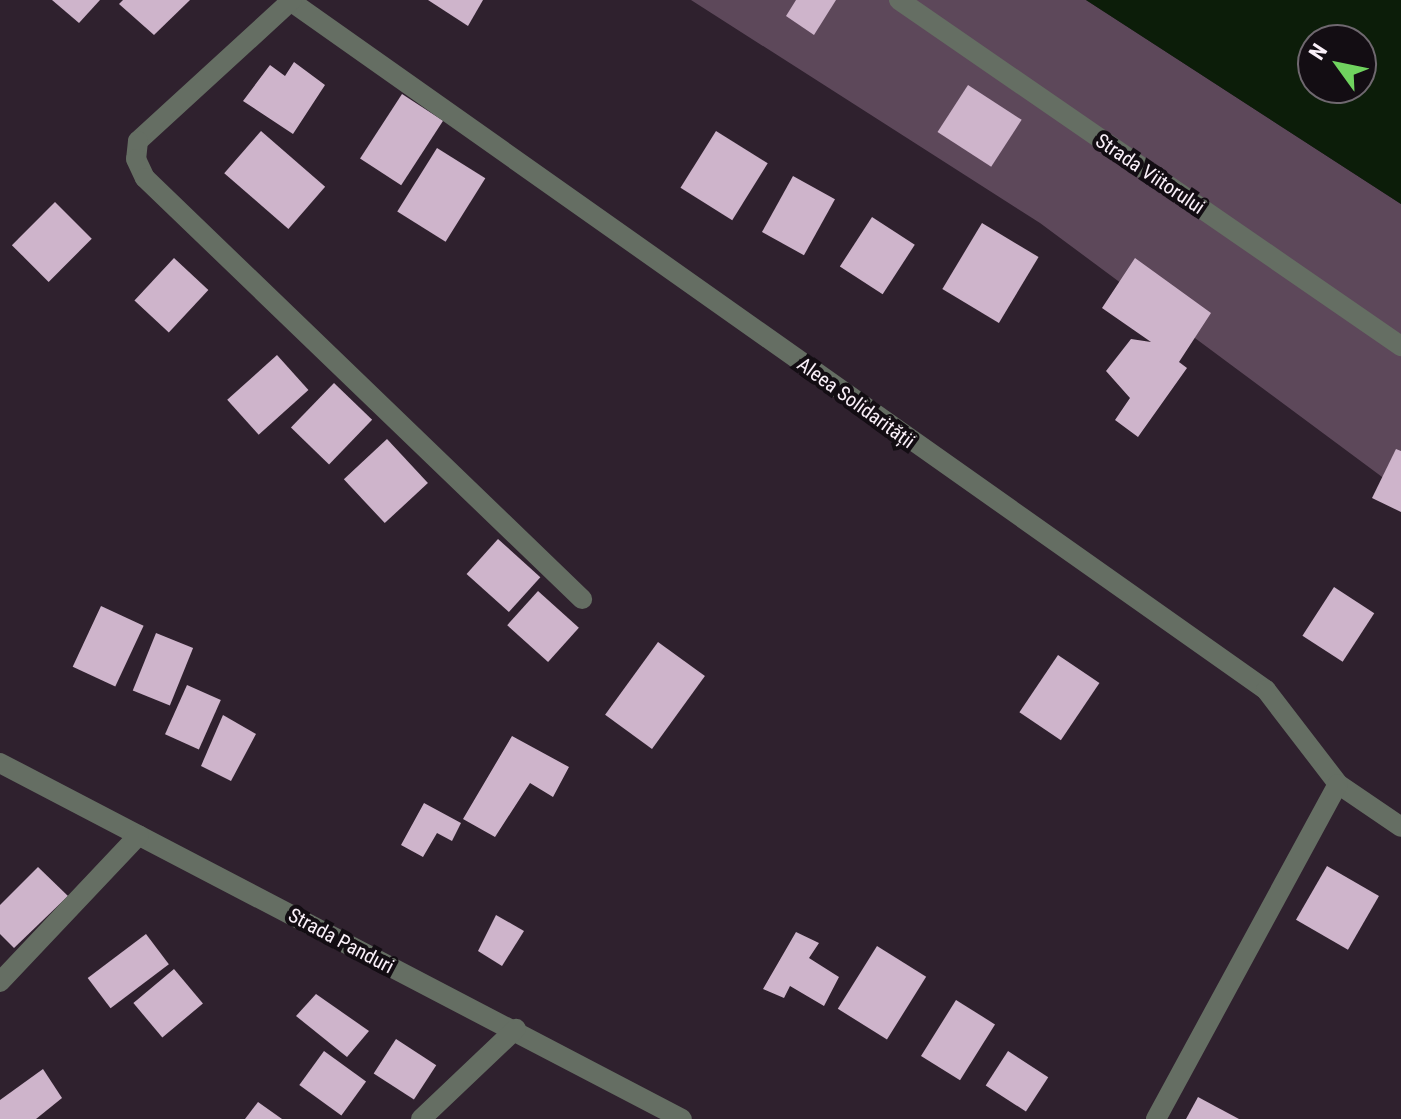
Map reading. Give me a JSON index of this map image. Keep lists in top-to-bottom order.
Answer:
{
  "streets": {
    "street": ["Strada Viitorului", "Aleea Solidarității", "Strada Panduri"]
  },
  "north": "top left"
}
